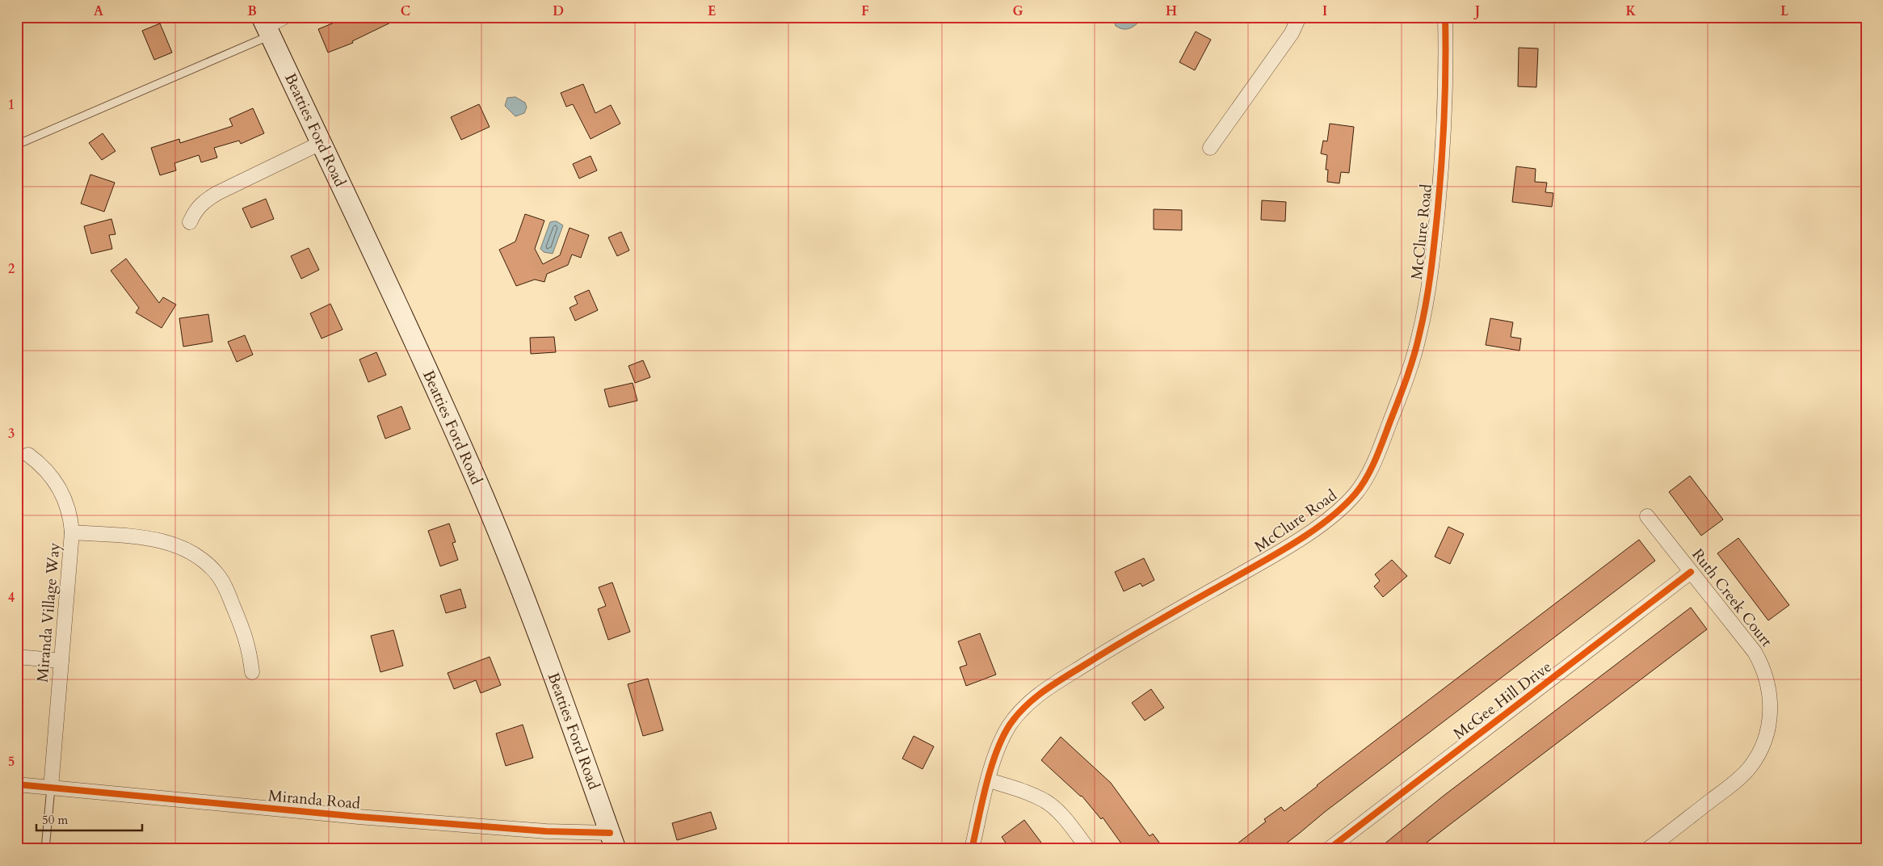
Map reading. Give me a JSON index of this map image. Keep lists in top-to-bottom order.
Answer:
{
  "streets": {
    "main road": ["Beatties Ford Road"],
    "street": [
      "McClure Road",
      "Ruth Creek Court",
      "Miranda Village Way",
      "McGee Hill Drive",
      "Miranda Road"
    ]
  },
  "crossings": [
    ["Beatties Ford Road", "Miranda Road"],
    ["Ruth Creek Court", "McGee Hill Drive"],
    ["Miranda Village Way", "Miranda Road"]
  ],
  "scale_bar": "50 m",
  "grid": {
    "columns": [
      "A",
      "B",
      "C",
      "D",
      "E",
      "F",
      "G",
      "H",
      "I",
      "J",
      "K",
      "L"
    ],
    "rows": [
      "1",
      "2",
      "3",
      "4",
      "5"
    ]
  }
}
